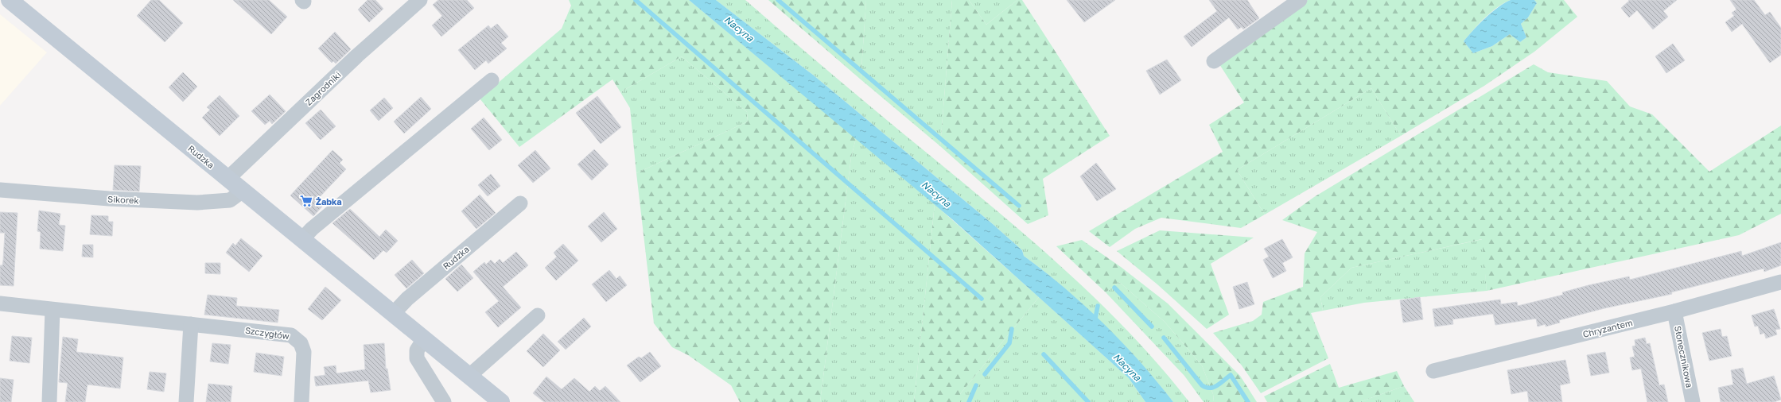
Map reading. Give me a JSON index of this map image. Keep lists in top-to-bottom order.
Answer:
{
  "streets": {
    "main road": ["Rudzka"],
    "street": [
      "Zagrodniki",
      "Sikorek",
      "Chryzantem",
      "Szczygłów",
      "Słonecznikowa"
    ]
  },
  "crossings": [
    ["Zagrodniki", "Rudzka"],
    ["Rudzka", "Sikorek"],
    ["Chryzantem", "Słonecznikowa"]
  ],
  "water": ["Nacyna"],
  "places": {
    "supermarket": ["Żabka"]
  }
}
